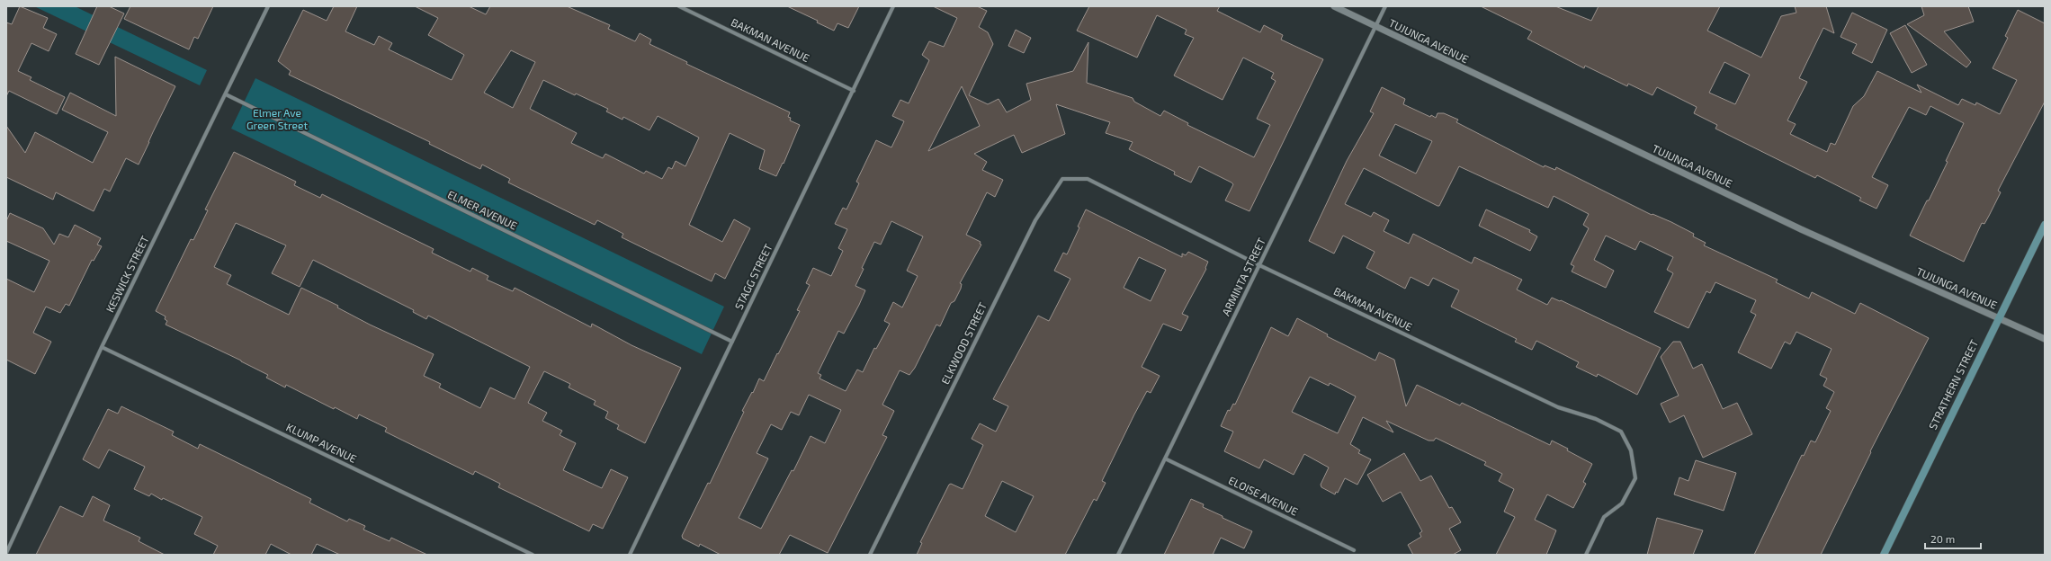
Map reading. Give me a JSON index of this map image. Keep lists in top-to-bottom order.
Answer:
{
  "streets": {
    "main road": ["STRATHERN STREET"],
    "street": [
      "BAKMAN AVENUE",
      "TUJUNGA AVENUE",
      "ELMER AVENUE",
      "KESWICK STREET",
      "STAGG STREET",
      "ARMINTA STREET",
      "ELKWOOD STREET",
      "KLUMP AVENUE",
      "ELOISE AVENUE"
    ]
  },
  "crossings": [
    ["BAKMAN AVENUE", "STAGG STREET"],
    ["BAKMAN AVENUE", "ARMINTA STREET"],
    ["BAKMAN AVENUE", "ELKWOOD STREET"],
    ["TUJUNGA AVENUE", "ARMINTA STREET"],
    ["TUJUNGA AVENUE", "STRATHERN STREET"],
    ["ELMER AVENUE", "KESWICK STREET"],
    ["ELMER AVENUE", "STAGG STREET"],
    ["KESWICK STREET", "KLUMP AVENUE"],
    ["ARMINTA STREET", "ELOISE AVENUE"]
  ],
  "parks": ["Elmer Ave Green Street"],
  "scale_bar": "20 m"
}
